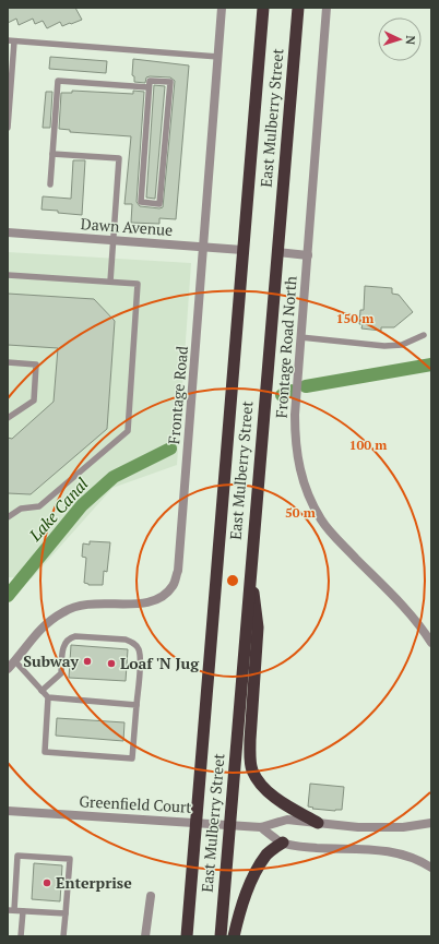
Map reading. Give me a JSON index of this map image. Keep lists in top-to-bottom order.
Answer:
{
  "streets": {
    "highway": ["East Mulberry Street"],
    "street": [
      "Dawn Avenue",
      "Frontage Road North",
      "Frontage Road",
      "Greenfield Court"
    ]
  },
  "crossings": [
    ["East Mulberry Street", "Dawn Avenue"],
    ["East Mulberry Street", "Greenfield Court"],
    ["Dawn Avenue", "Frontage Road"]
  ],
  "water": ["Lake Canal"],
  "places": ["Subway", "Loaf 'N Jug", "Enterprise"],
  "north": "right",
  "rings": ["150 m", "100 m", "50 m"]
}
